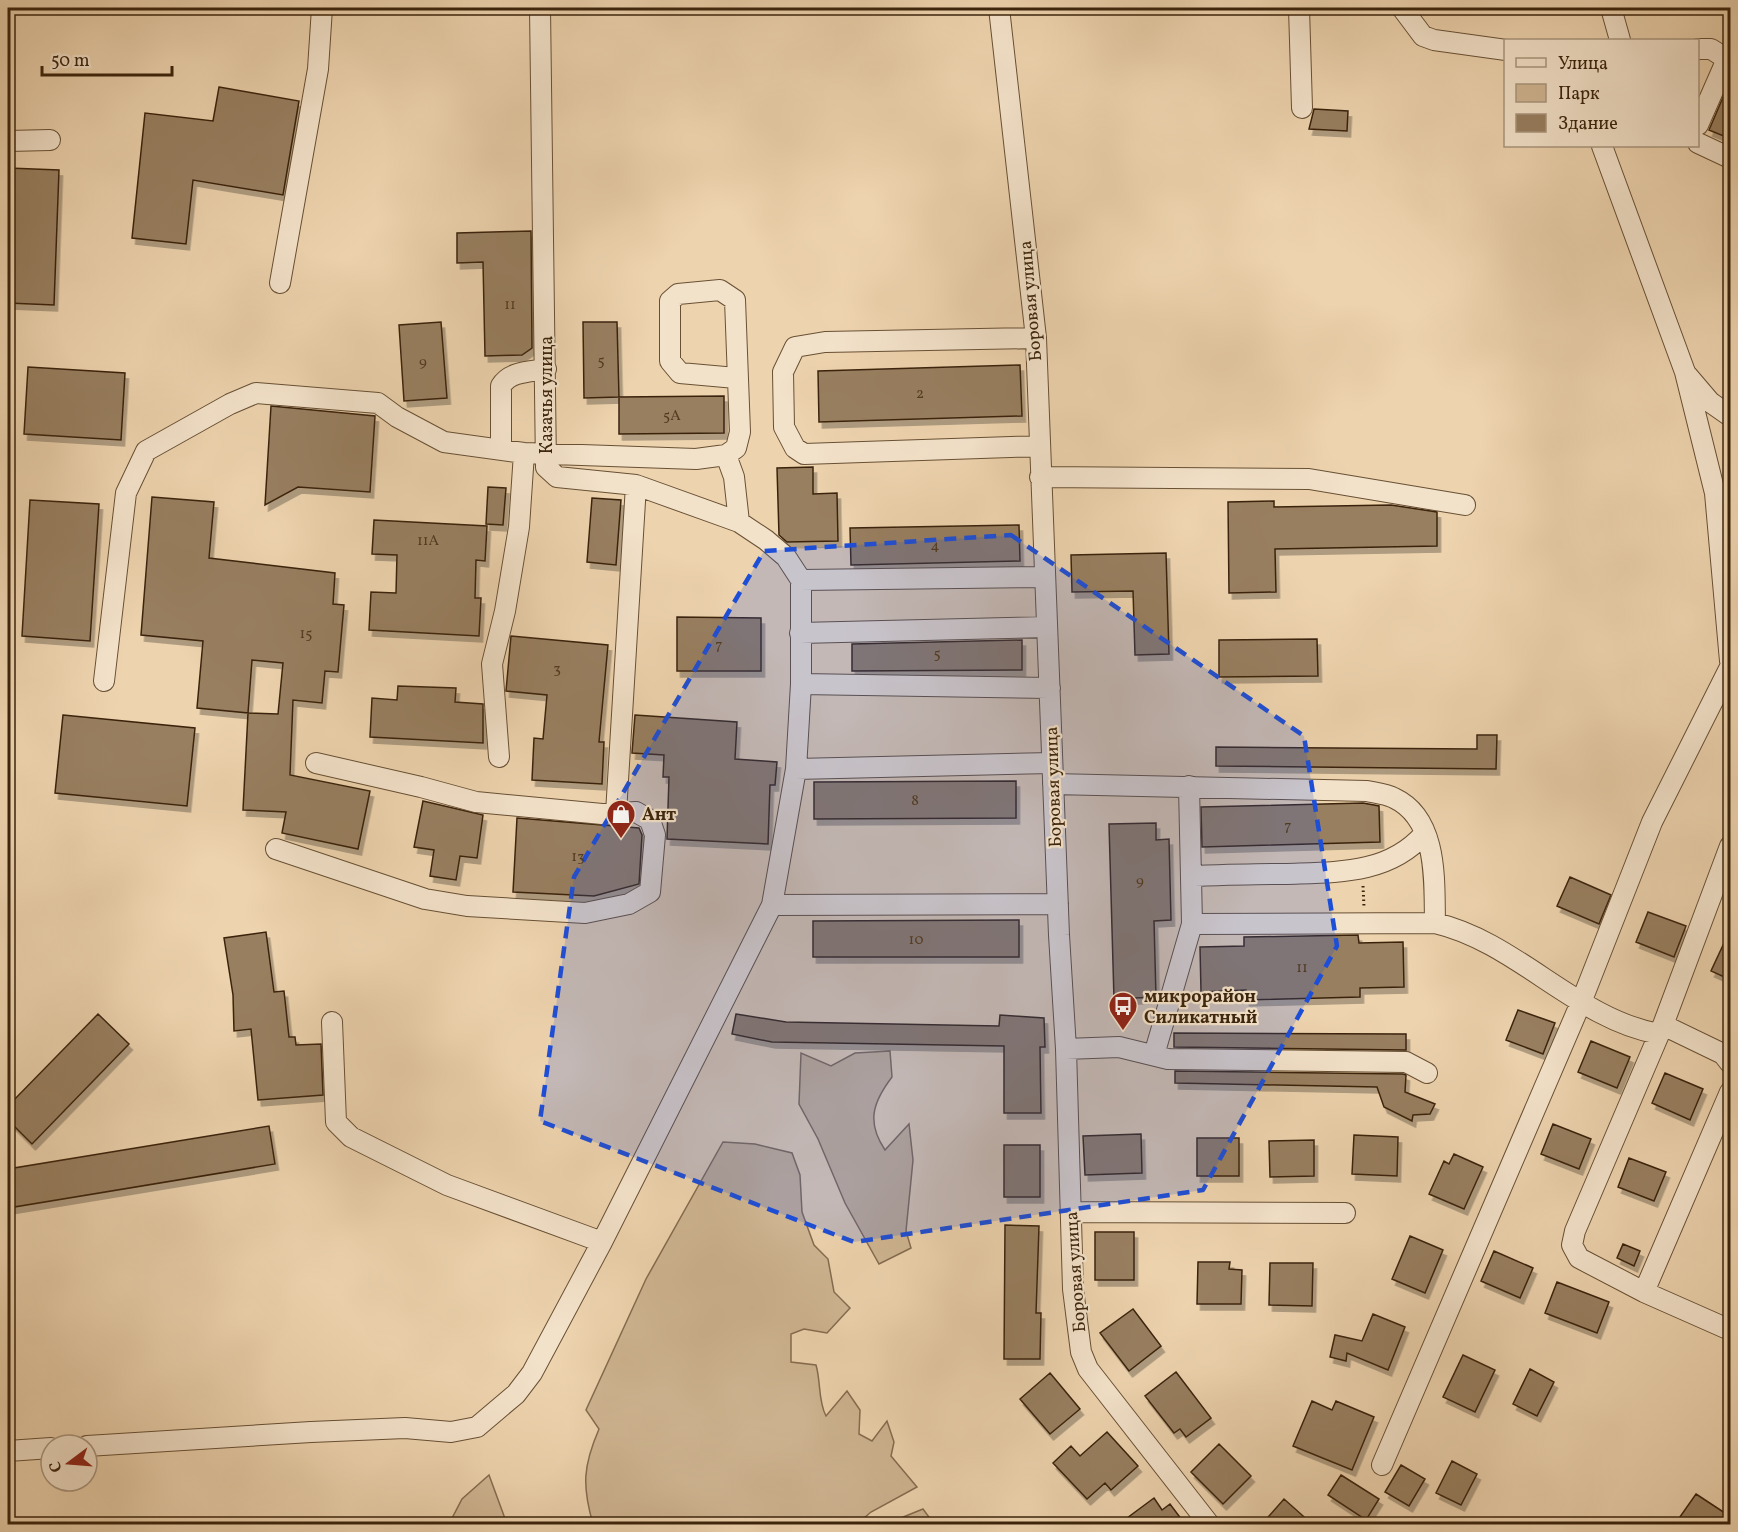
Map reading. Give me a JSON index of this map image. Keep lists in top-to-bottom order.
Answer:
{
  "streets": {
    "street": ["Боровая улица", "Казачья улица"]
  },
  "places": {
    "shop": ["Ант"],
    "bus stop": ["микрорайон Силикатный"]
  },
  "house_numbers": [
    "11",
    "5",
    "9",
    "2",
    "5А",
    "11А",
    "4",
    "15",
    "7",
    "5",
    "3",
    "8",
    "7",
    "13",
    "9",
    "10",
    "11"
  ],
  "legend": ["Улица", "Парк", "Здание"],
  "scale_bar": "50 m",
  "north": "left"
}
